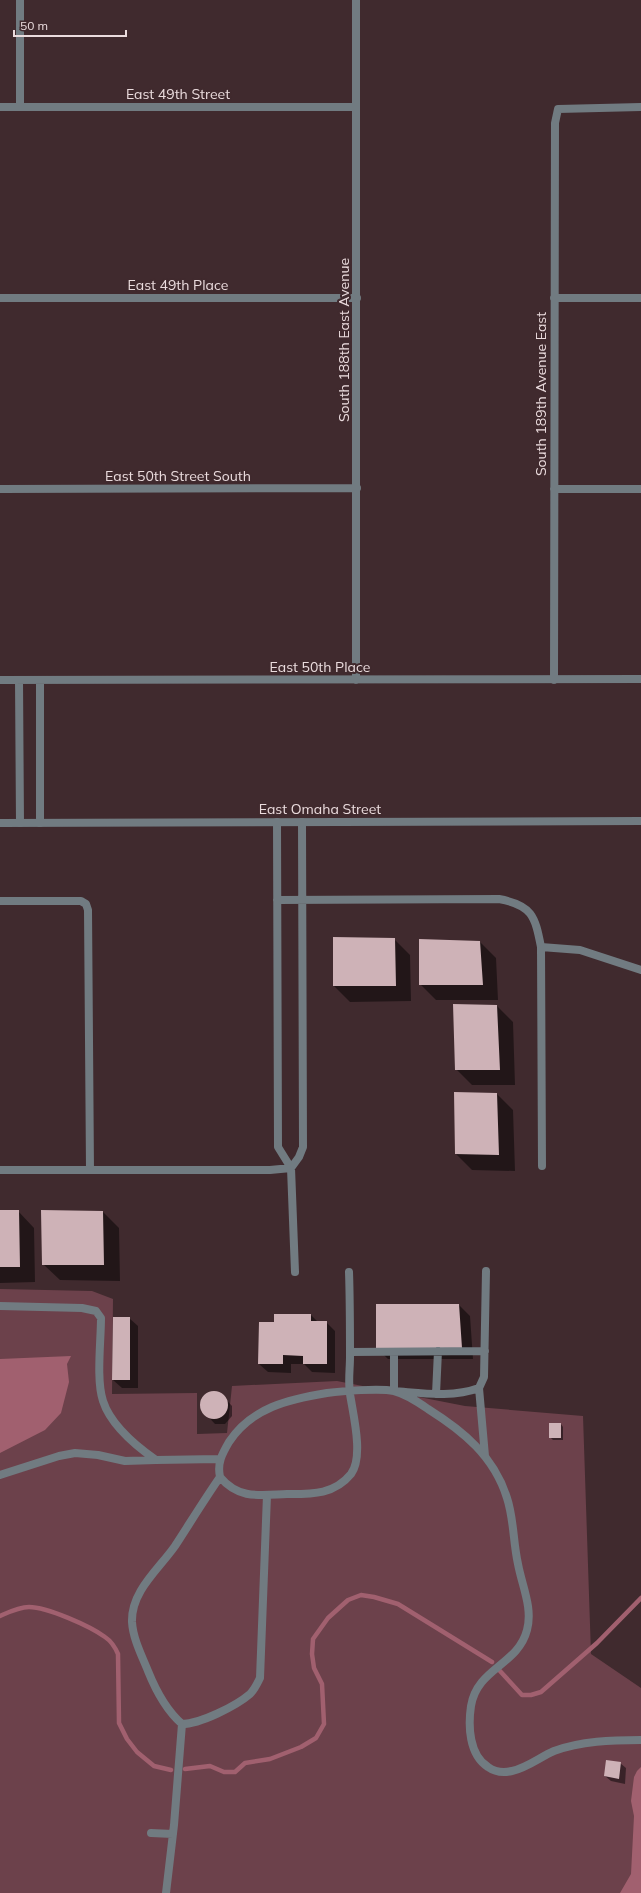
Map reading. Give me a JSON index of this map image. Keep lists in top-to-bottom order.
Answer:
{
  "streets": {
    "street": [
      "East 49th Street",
      "East 49th Place",
      "South 188th East Avenue",
      "South 189th Avenue East",
      "East 50th Street South",
      "East 50th Place",
      "East Omaha Street"
    ]
  },
  "crossings": [
    ["East 49th Street", "South 188th East Avenue"],
    ["East 49th Place", "South 188th East Avenue"],
    ["South 188th East Avenue", "East 50th Street South"],
    ["South 188th East Avenue", "East 50th Place"],
    ["South 189th Avenue East", "East 50th Place"]
  ],
  "scale_bar": "50 m"
}
